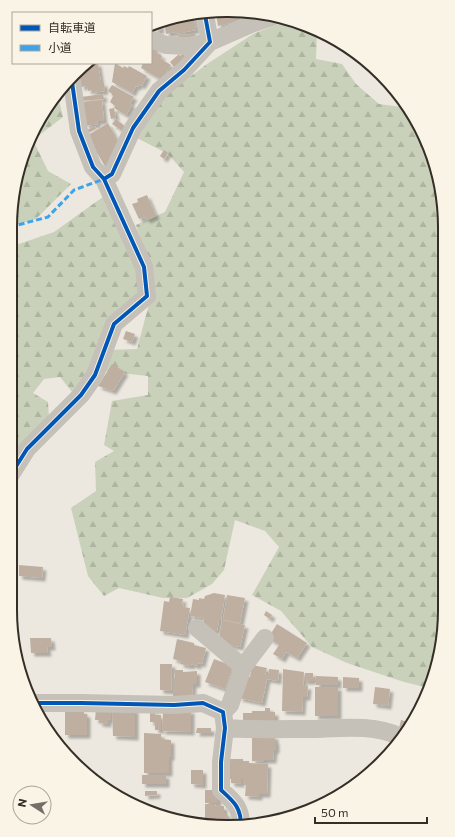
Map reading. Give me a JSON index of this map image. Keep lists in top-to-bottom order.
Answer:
{
  "legend": ["自転車道", "小道"],
  "scale_bar": "50 m",
  "north": "left"
}
